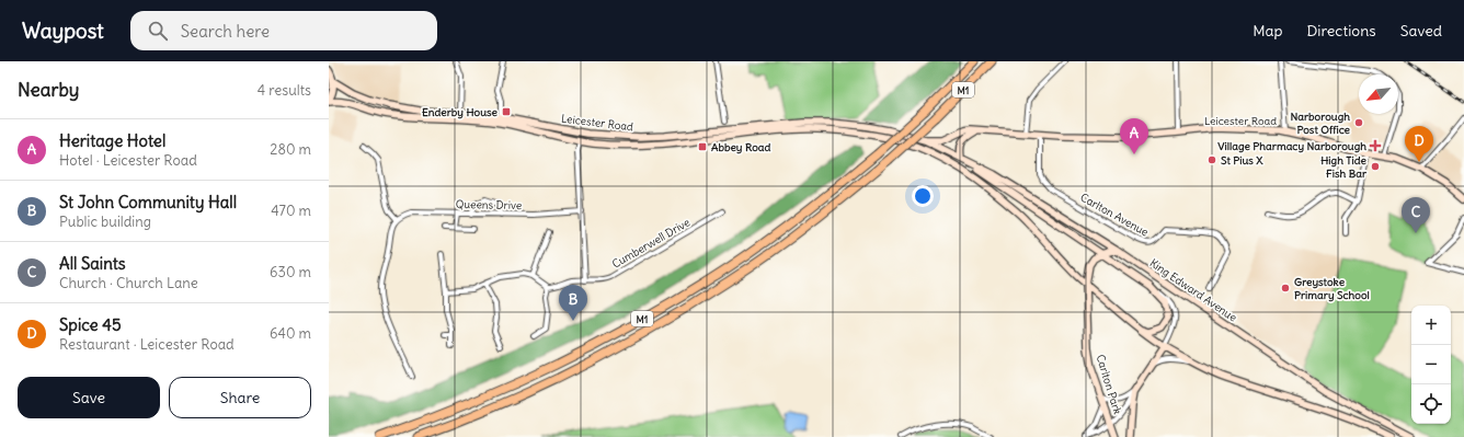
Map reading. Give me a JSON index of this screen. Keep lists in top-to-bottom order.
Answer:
{
  "streets": {
    "highway": ["M1"],
    "main road": ["Leicester Road", "King Edward Avenue", "Carlton Park"],
    "street": ["Queens Drive", "Carlton Avenue", "Cumberwell Drive"]
  },
  "crossings": [
    ["Leicester Road", "Carlton Avenue"],
    ["Leicester Road", "King Edward Avenue"],
    ["Leicester Road", "Carlton Park"],
    ["King Edward Avenue", "Carlton Park"]
  ],
  "places": {
    "transit": ["Enderby House", "Abbey Road"],
    "other": [
      "Narborough Post Office",
      "St Pius X",
      "High Tide Fish Bar",
      "Greystoke Primary School"
    ],
    "health": ["Village Pharmacy Narborough"]
  },
  "north": "bottom left",
  "page": {
    "header": "Waypost",
    "search": "Search here",
    "nav": ["Map", "Directions", "Saved"],
    "heading": ["Nearby", "4 results"],
    "list": [
      {
        "mark": "A",
        "name": "Heritage Hotel",
        "note": "Hotel · Leicester Road",
        "value": "280 m"
      },
      {
        "mark": "B",
        "name": "St John Community Hall",
        "note": "Public building",
        "value": "470 m"
      },
      {
        "mark": "C",
        "name": "All Saints",
        "note": "Church · Church Lane",
        "value": "630 m"
      },
      {
        "mark": "D",
        "name": "Spice 45",
        "note": "Restaurant · Leicester Road",
        "value": "640 m"
      }
    ],
    "pins": [
      "A",
      "D",
      "C",
      "B"
    ],
    "map_buttons": ["+", "−"],
    "buttons": ["Save", "Share"]
  }
}
